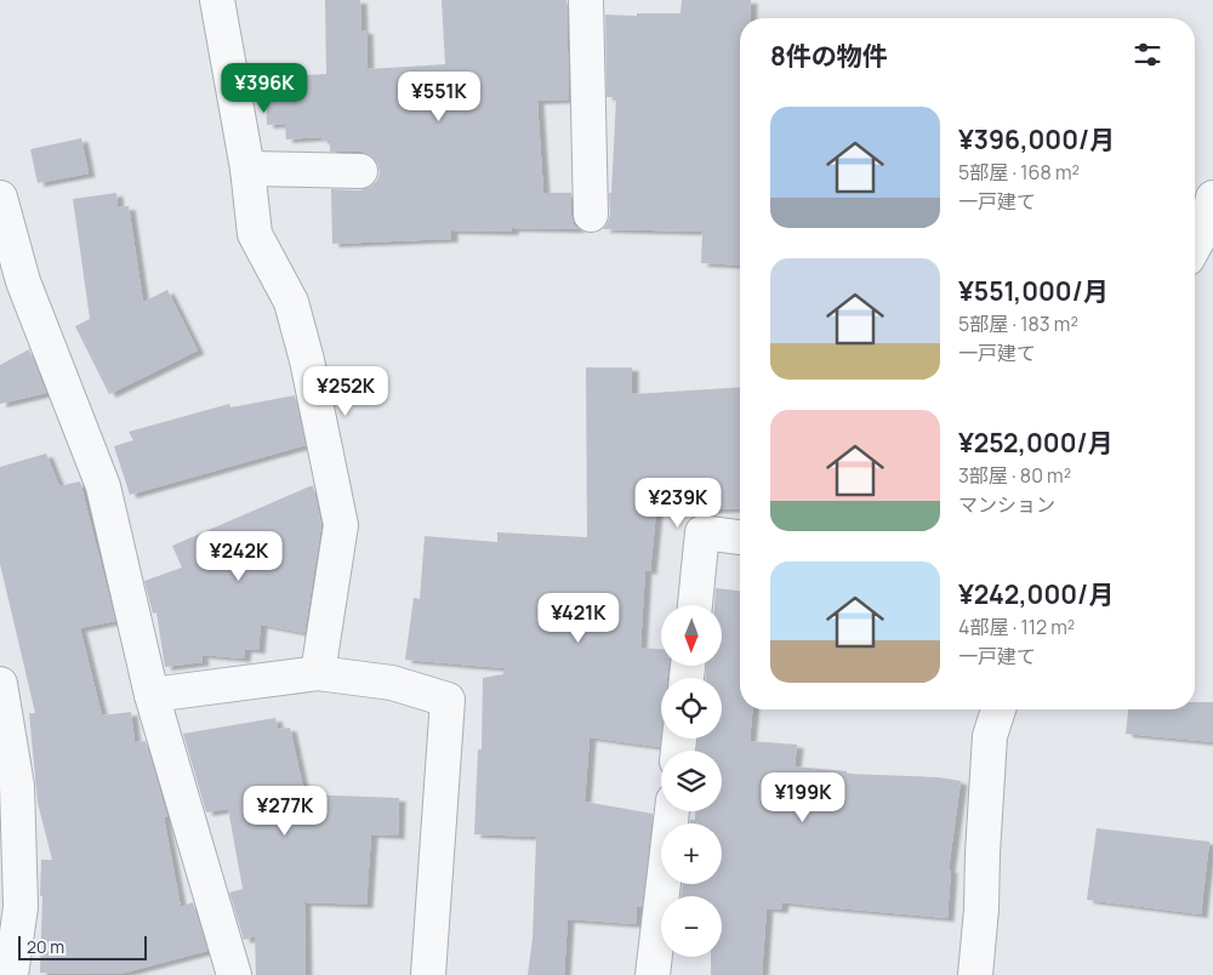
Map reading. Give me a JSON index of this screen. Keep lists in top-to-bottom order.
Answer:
{
  "scale_bar": "20 m",
  "north": "bottom",
  "page": {
    "heading": "8件の物件",
    "price": [
      "¥396K",
      "¥551K",
      "¥252K",
      "¥239K",
      "¥242K",
      "¥421K",
      "¥199K",
      "¥277K"
    ],
    "list": [
      {
        "name": "¥396,000/月",
        "note": "5部屋 · 168 m² · 一戸建て"
      },
      {
        "name": "¥551,000/月",
        "note": "5部屋 · 183 m² · 一戸建て"
      },
      {
        "name": "¥252,000/月",
        "note": "3部屋 · 80 m² · マンション"
      },
      {
        "name": "¥242,000/月",
        "note": "4部屋 · 112 m² · 一戸建て"
      }
    ],
    "map_buttons": ["+", "−"],
    "scale": "20 m"
  }
}
